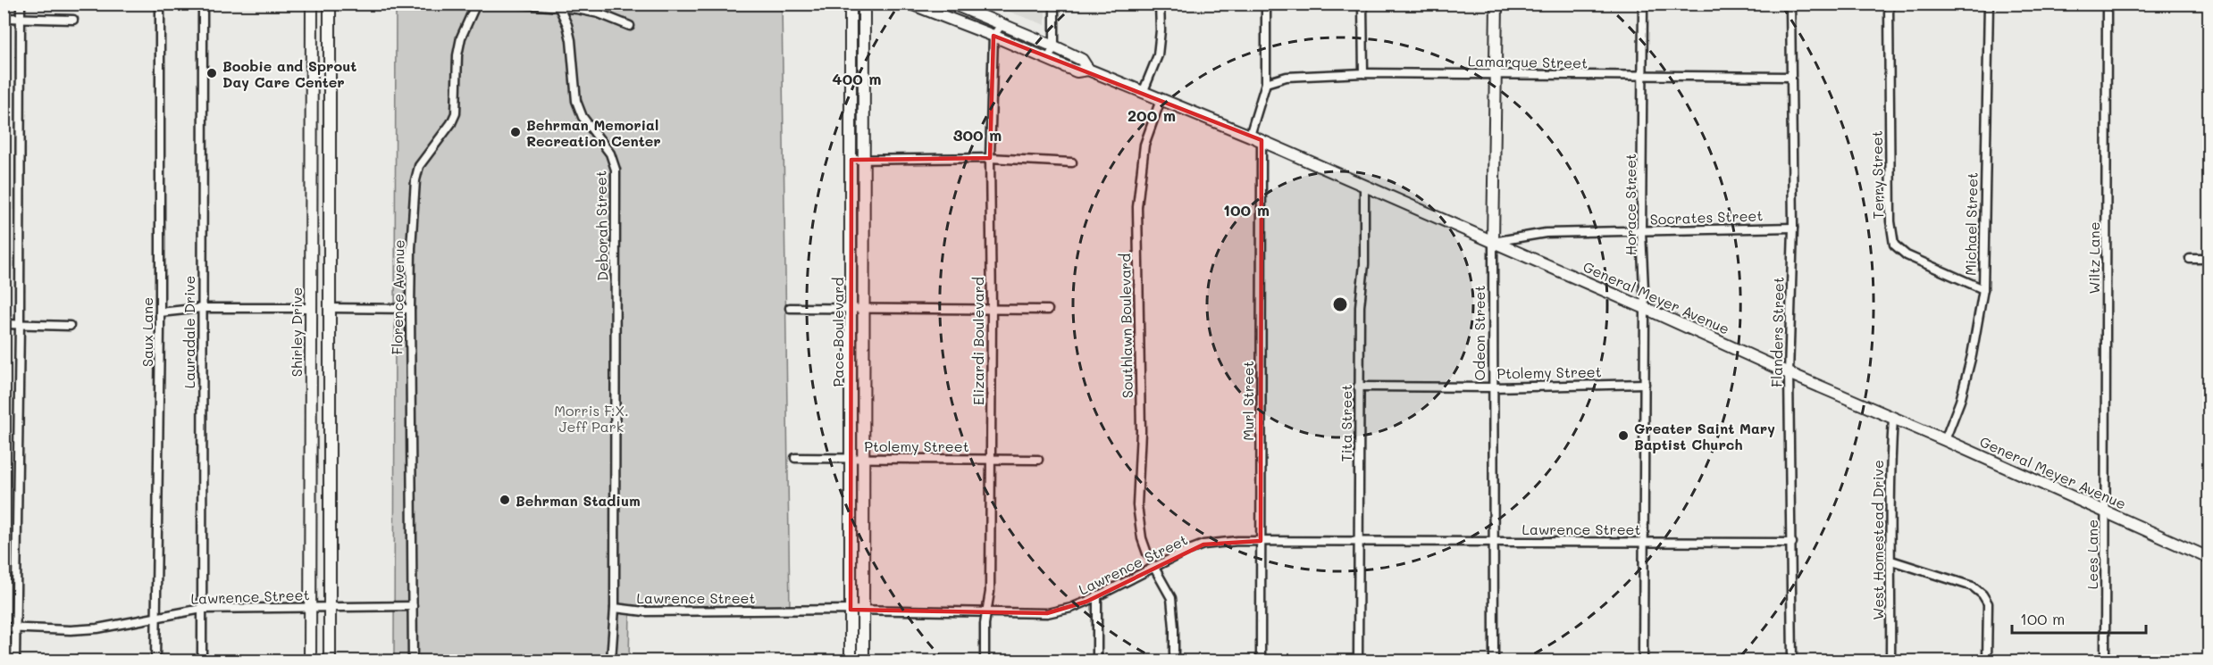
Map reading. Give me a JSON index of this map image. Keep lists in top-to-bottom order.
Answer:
{
  "streets": {
    "street": [
      "Lamarque Street",
      "Terry Street",
      "Horace Street",
      "Socrates Street",
      "Michael Street",
      "Deborah Street",
      "Wiltz Lane",
      "Florence Avenue",
      "General Meyer Avenue",
      "Southlawn Boulevard",
      "Saux Lane",
      "Lauradale Drive",
      "Shirley Drive",
      "Pace Boulevard",
      "Flanders Street",
      "Odeon Street",
      "Elizardi Boulevard",
      "Ptolemy Street",
      "Murl Street",
      "Tita Street",
      "Lawrence Street",
      "West Homestead Drive",
      "Lees Lane"
    ]
  },
  "crossings": [
    ["Lamarque Street", "Horace Street"],
    ["Lamarque Street", "Flanders Street"],
    ["Lamarque Street", "Odeon Street"],
    ["Terry Street", "Michael Street"],
    ["Horace Street", "Socrates Street"],
    ["Horace Street", "General Meyer Avenue"],
    ["Horace Street", "Ptolemy Street"],
    ["Horace Street", "Lawrence Street"],
    ["Socrates Street", "General Meyer Avenue"],
    ["Socrates Street", "Flanders Street"],
    ["Socrates Street", "Odeon Street"],
    ["Michael Street", "General Meyer Avenue"],
    ["Deborah Street", "Lawrence Street"],
    ["Wiltz Lane", "General Meyer Avenue"],
    ["Wiltz Lane", "Lees Lane"],
    ["Florence Avenue", "Lawrence Street"],
    ["General Meyer Avenue", "Southlawn Boulevard"],
    ["General Meyer Avenue", "Flanders Street"],
    ["General Meyer Avenue", "Odeon Street"],
    ["General Meyer Avenue", "Elizardi Boulevard"],
    ["General Meyer Avenue", "Murl Street"],
    ["General Meyer Avenue", "Tita Street"],
    ["General Meyer Avenue", "West Homestead Drive"],
    ["General Meyer Avenue", "Lees Lane"],
    ["Saux Lane", "Lawrence Street"],
    ["Lauradale Drive", "Lawrence Street"],
    ["Shirley Drive", "Lawrence Street"],
    ["Pace Boulevard", "Ptolemy Street"],
    ["Pace Boulevard", "Lawrence Street"],
    ["Flanders Street", "Lawrence Street"],
    ["Odeon Street", "Ptolemy Street"],
    ["Odeon Street", "Lawrence Street"],
    ["Elizardi Boulevard", "Ptolemy Street"],
    ["Elizardi Boulevard", "Lawrence Street"],
    ["Ptolemy Street", "Tita Street"],
    ["Murl Street", "Lawrence Street"],
    ["Tita Street", "Lawrence Street"]
  ],
  "parks": ["Morris F.X. Jeff Park"],
  "places": [
    "Boobie and Sprout Day Care Center",
    "Behrman Memorial Recreation Center",
    "Greater Saint Mary Baptist Church",
    "Behrman Stadium"
  ],
  "scale_bar": "100 m",
  "rings": [
    "400 m",
    "200 m",
    "300 m",
    "100 m"
  ]
}
